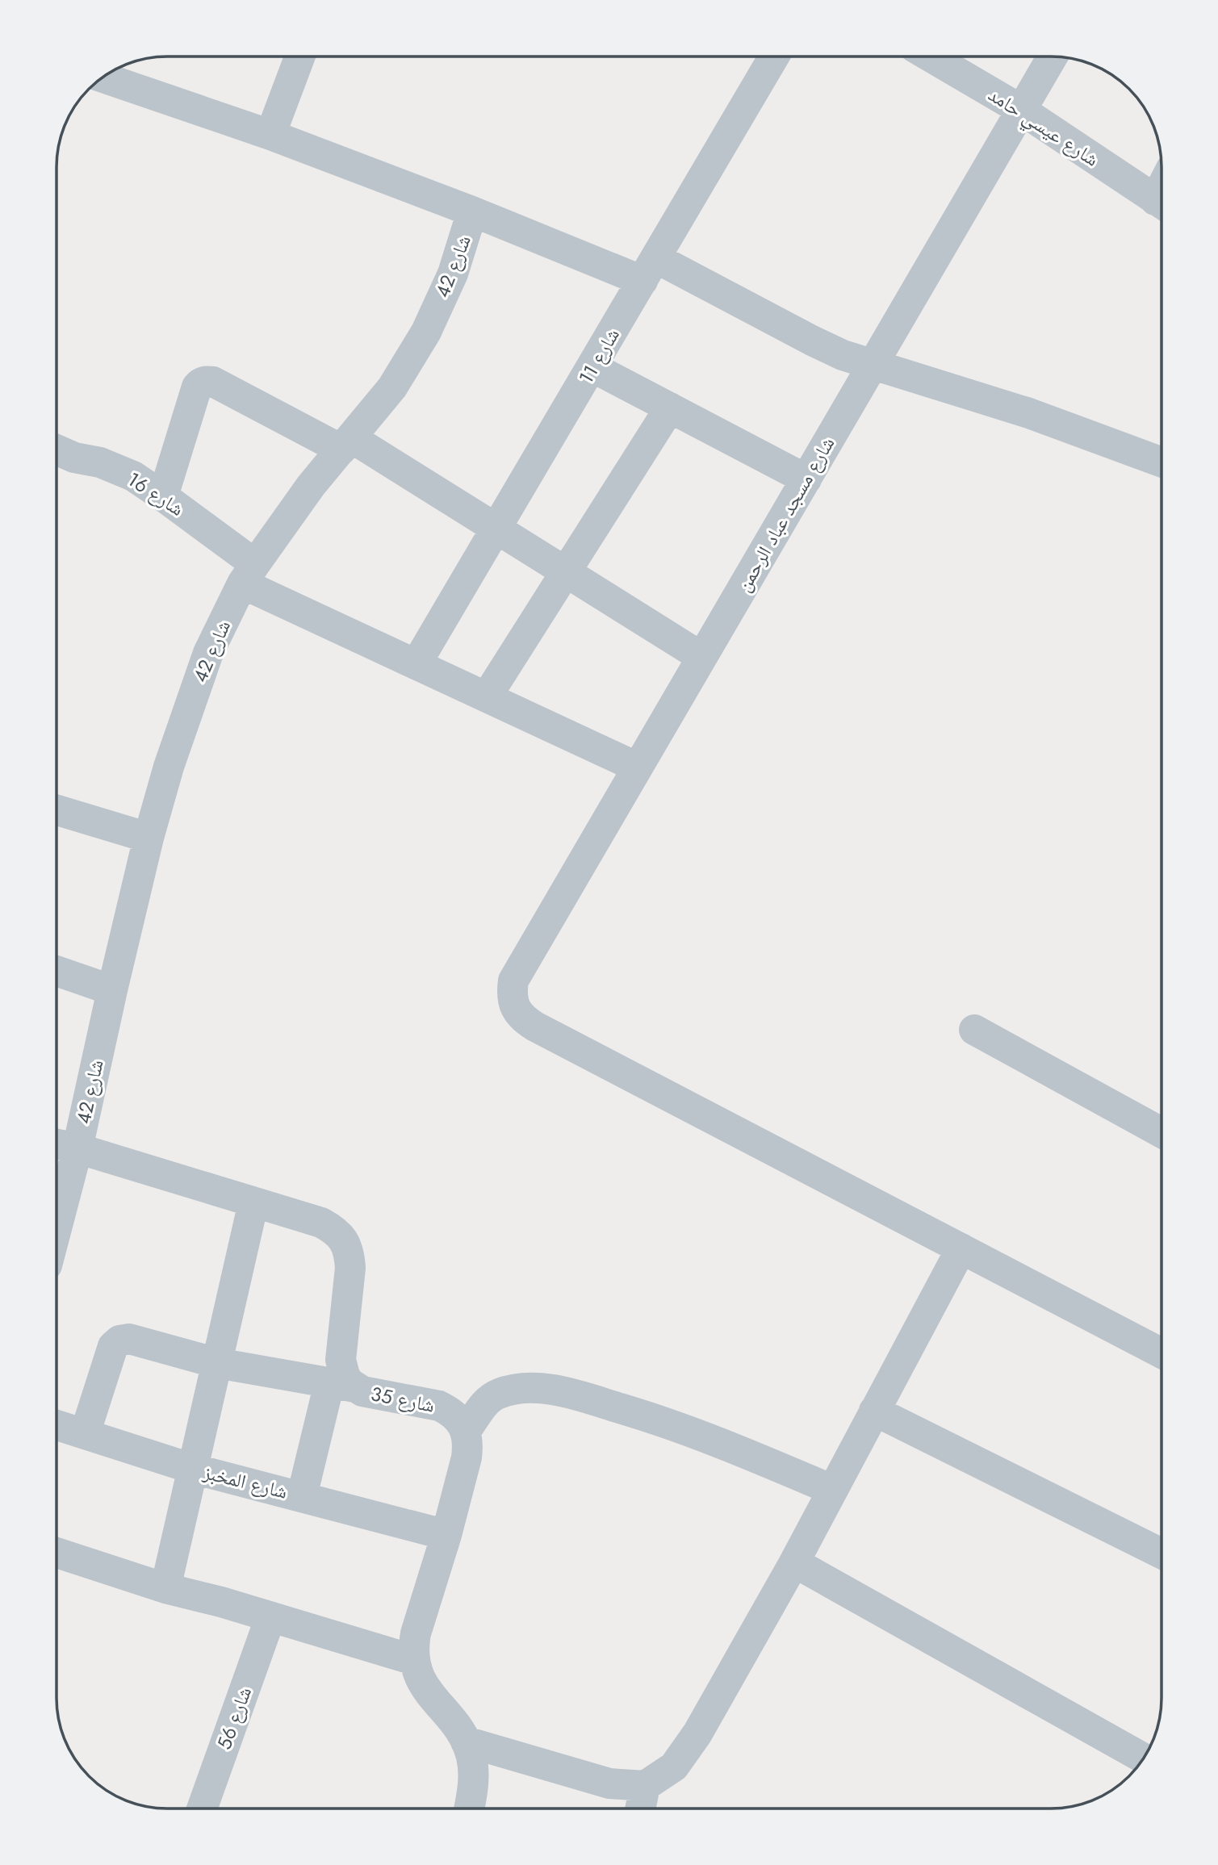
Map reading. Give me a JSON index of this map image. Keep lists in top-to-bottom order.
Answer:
{
  "streets": {
    "street": [
      "شارع عيسي حامد",
      "شارع 42",
      "شارع 11",
      "شارع 16",
      "شارع مسجد عباد الرحمن",
      "شارع 35",
      "شارع المخبز",
      "شارع 56"
    ]
  },
  "crossings": [
    ["شارع عيسي حامد", "شارع مسجد عباد الرحمن"],
    ["شارع 42", "شارع 16"],
    ["شارع 42", "شارع 35"],
    ["شارع 11", "شارع 16"],
    ["شارع 16", "شارع مسجد عباد الرحمن"]
  ]
}
